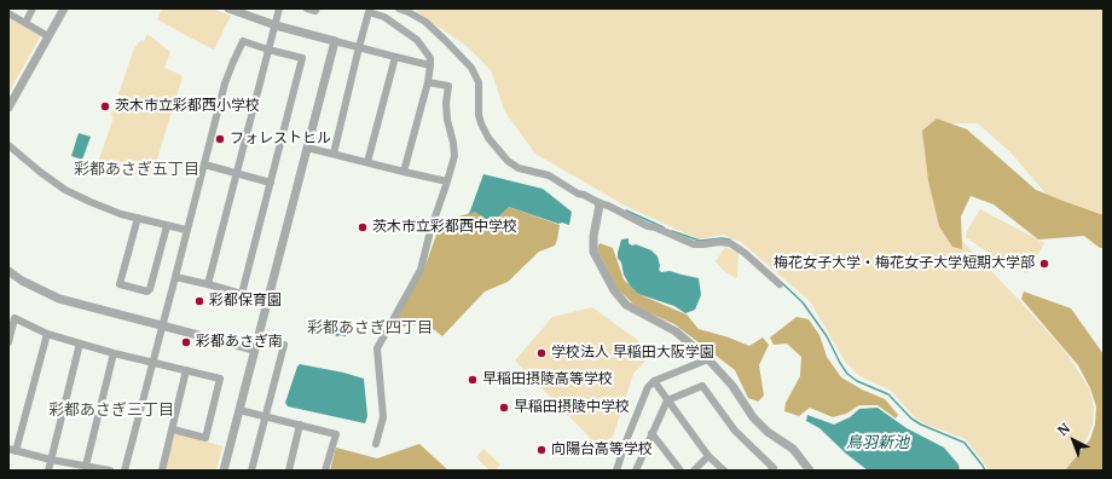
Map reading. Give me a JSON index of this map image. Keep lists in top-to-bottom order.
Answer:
{
  "districts": ["彩都あさぎ五丁目", "彩都あさぎ四丁目", "彩都あさぎ三丁目"],
  "water": ["鳥羽新池"],
  "places": [
    "茨木市立彩都西小学校",
    "フォレストヒル",
    "茨木市立彩都西中学校",
    "梅花女子大学・梅花女子大学短期大学部",
    "彩都保育園",
    "彩都あさぎ南",
    "学校法人 早稲田大阪学園",
    "早稲田摂陵高等学校",
    "早稲田摂陵中学校",
    "向陽台高等学校"
  ],
  "north": "top left"
}
